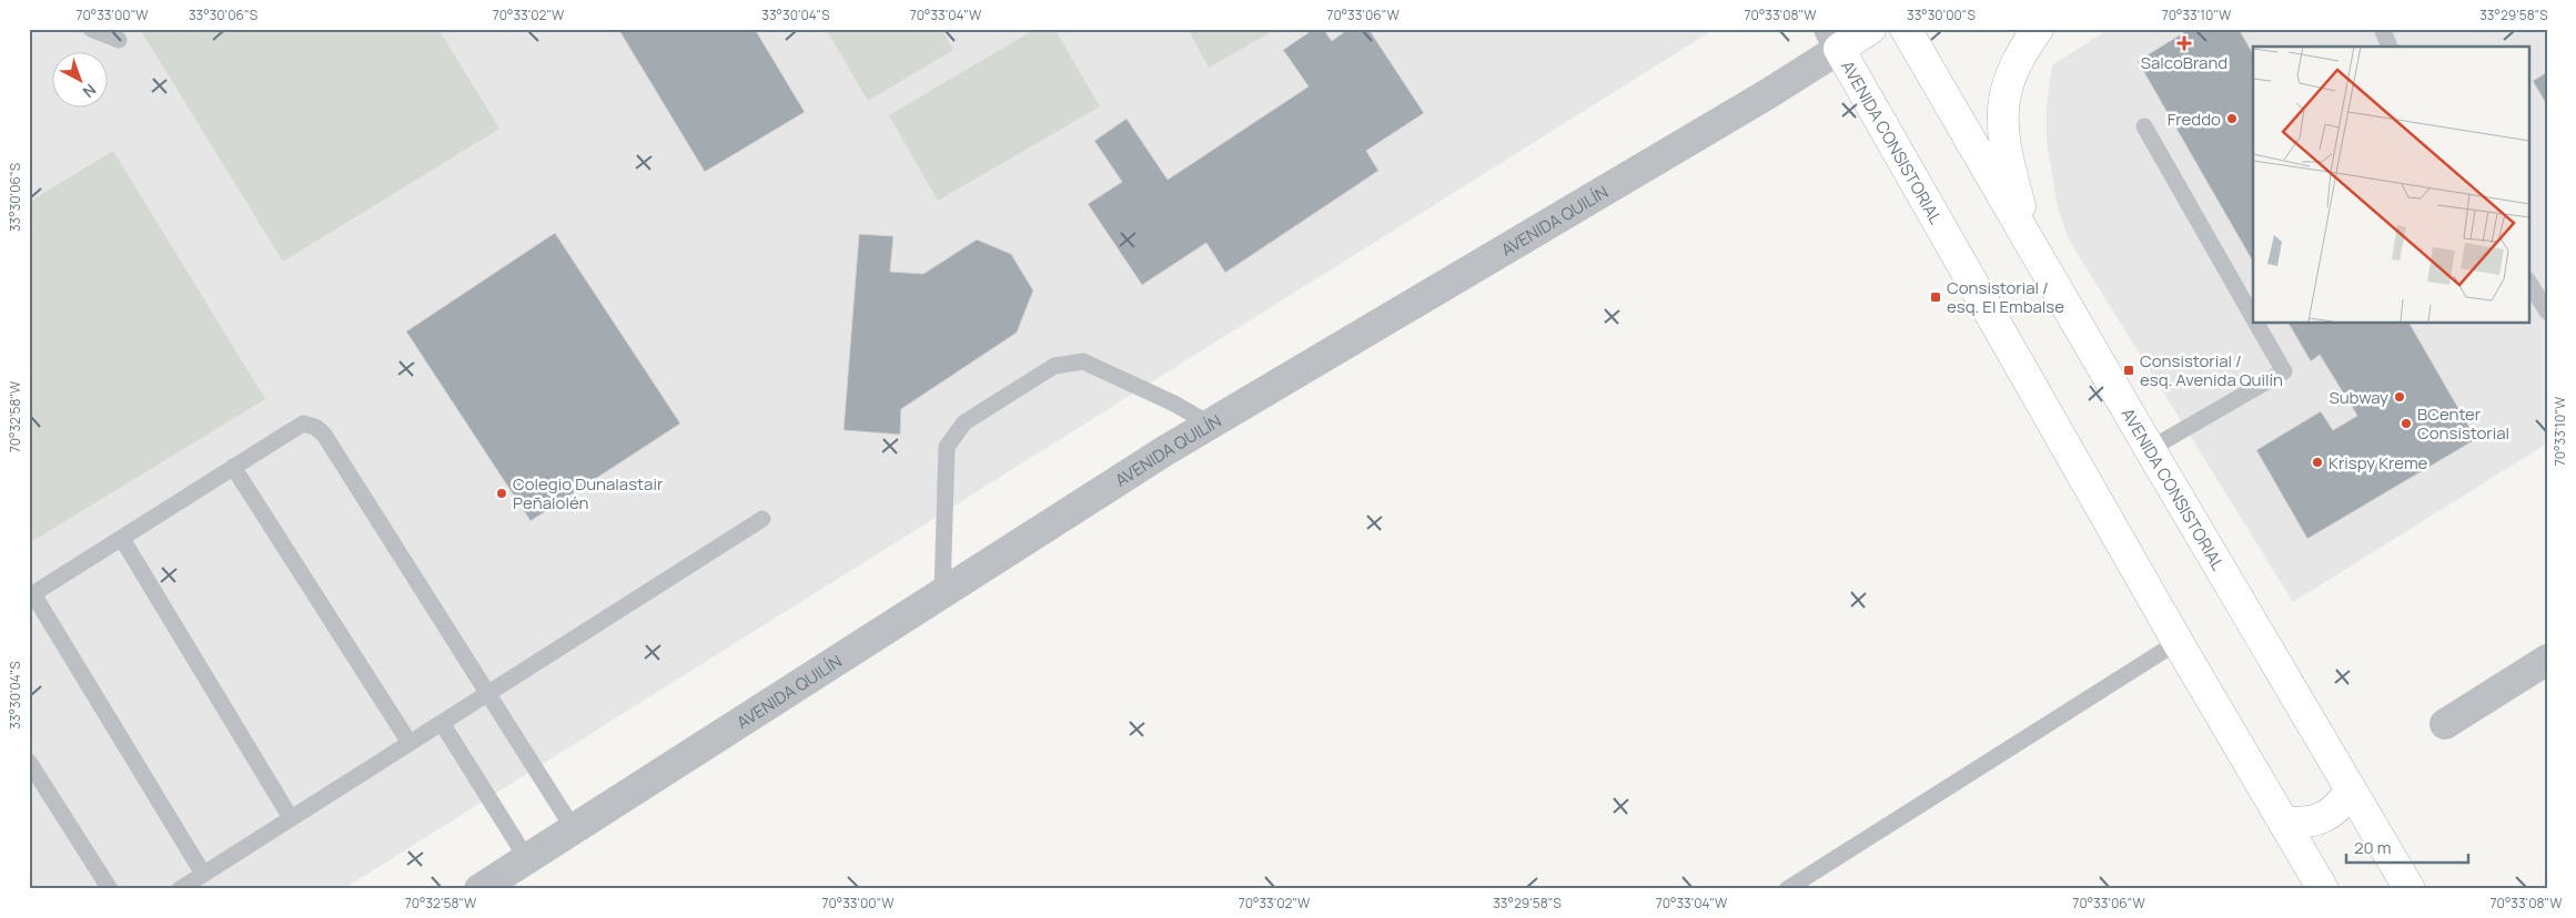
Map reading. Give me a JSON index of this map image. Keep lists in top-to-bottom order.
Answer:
{
  "streets": {
    "main road": ["AVENIDA CONSISTORIAL", "AVENIDA QUILÍN"]
  },
  "crossings": [
    ["AVENIDA CONSISTORIAL", "AVENIDA QUILÍN"]
  ],
  "places": {
    "health": ["SalcoBrand"],
    "other": [
      "Freddo",
      "Subway",
      "BCenter Consistorial",
      "Krispy Kreme",
      "Colegio Dunalastair Peñalolén"
    ],
    "transit": ["Consistorial / esq. El Embalse", "Consistorial / esq. Avenida Quilín"]
  },
  "scale_bar": "20 m",
  "north": "bottom right",
  "coordinates": [
    "70°33'00\"W",
    "33°30'06\"S",
    "70°33'02\"W",
    "33°30'04\"S",
    "70°33'04\"W",
    "70°33'06\"W",
    "70°33'08\"W",
    "33°30'00\"S",
    "70°33'10\"W",
    "33°29'58\"S",
    "70°32'58\"W"
  ]
}
